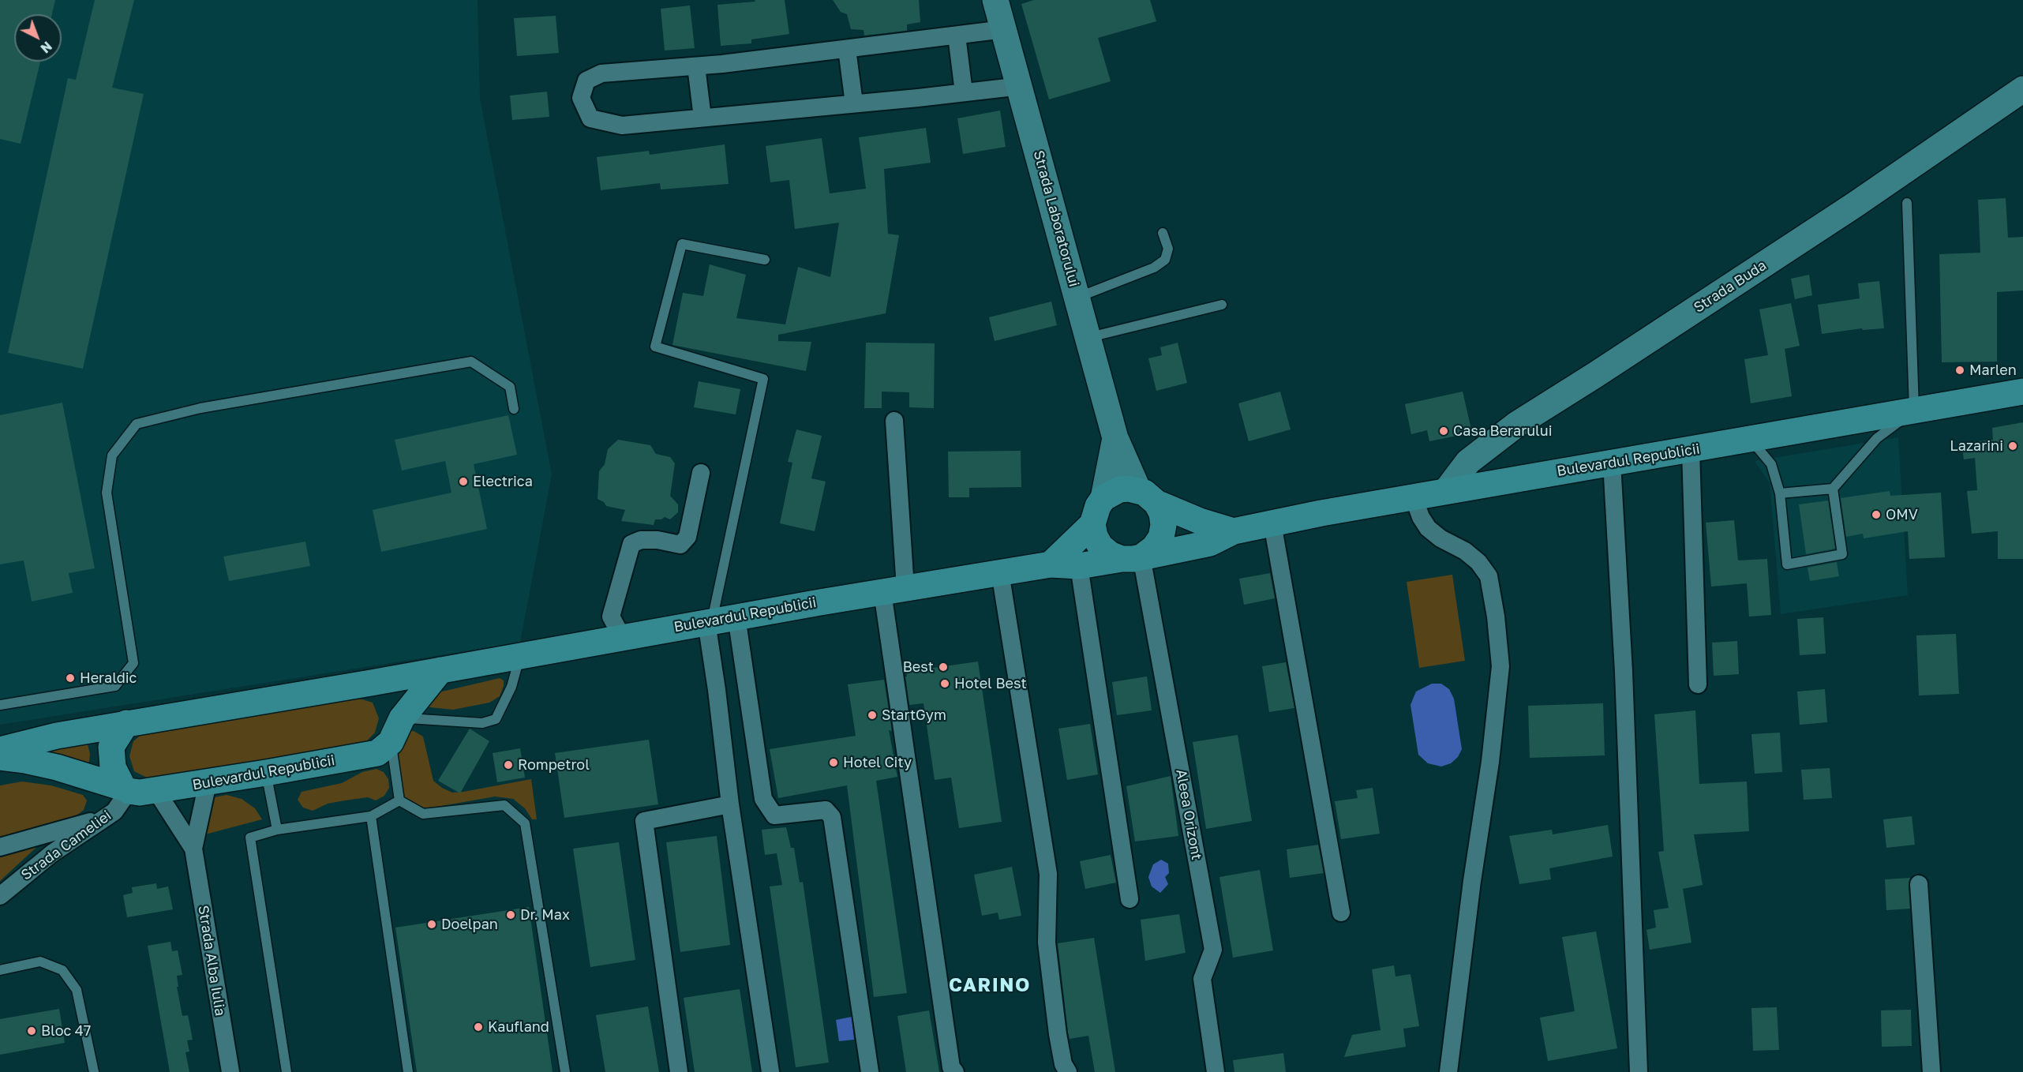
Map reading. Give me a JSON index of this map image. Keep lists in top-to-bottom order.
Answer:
{
  "streets": {
    "main road": ["Strada Laboratorului", "Strada Buda", "Bulevardul Republicii"],
    "street": ["Aleea Orizont", "Strada Cameliei", "Strada Alba Iulia"]
  },
  "crossings": [
    ["Strada Laboratorului", "Bulevardul Republicii"],
    ["Strada Laboratorului", "Aleea Orizont"],
    ["Strada Buda", "Bulevardul Republicii"],
    ["Bulevardul Republicii", "Aleea Orizont"],
    ["Bulevardul Republicii", "Strada Cameliei"],
    ["Bulevardul Republicii", "Strada Alba Iulia"]
  ],
  "districts": ["CARINO"],
  "places": [
    "Marlen",
    "Casa Berarului",
    "Lazarini",
    "Electrica",
    "OMV",
    "Best",
    "Heraldic",
    "Hotel Best",
    "StartGym",
    "Hotel City",
    "Rompetrol",
    "Dr. Max",
    "Doelpan",
    "Kaufland",
    "Bloc 47"
  ],
  "north": "bottom right"
}
